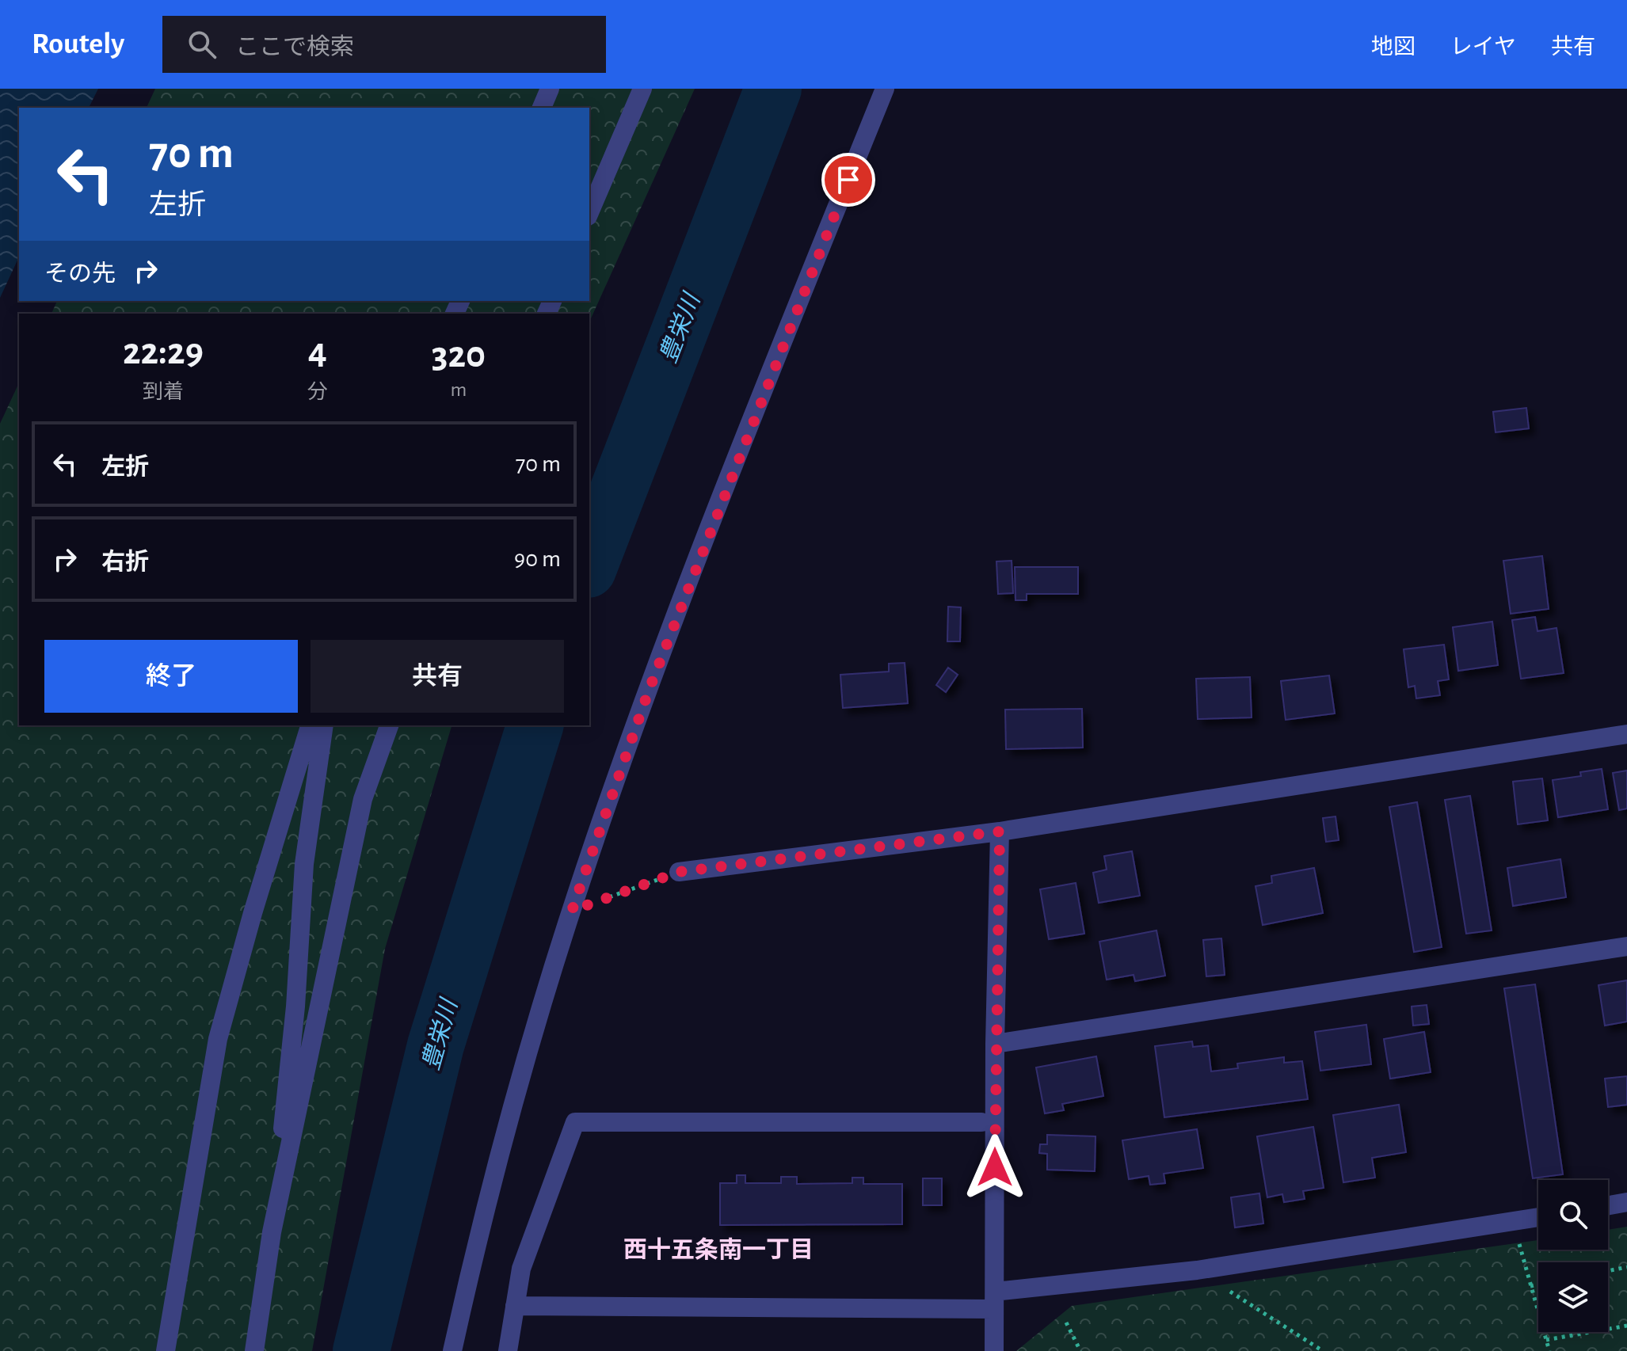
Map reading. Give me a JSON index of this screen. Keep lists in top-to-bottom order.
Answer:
{
  "districts": ["西十五条南一丁目"],
  "water": ["豊栄川"],
  "page": {
    "header": "Routely",
    "search": "ここで検索",
    "nav": ["地図", "レイヤ", "共有"],
    "turn": ["70 m", "左折"],
    "then": "その先",
    "eta": [
      "22:29",
      "到着",
      "4",
      "分",
      "320",
      "m"
    ],
    "list": [
      {
        "name": "左折",
        "value": "70 m"
      },
      {
        "name": "右折",
        "value": "90 m"
      }
    ],
    "buttons": ["終了", "共有"]
  }
}
